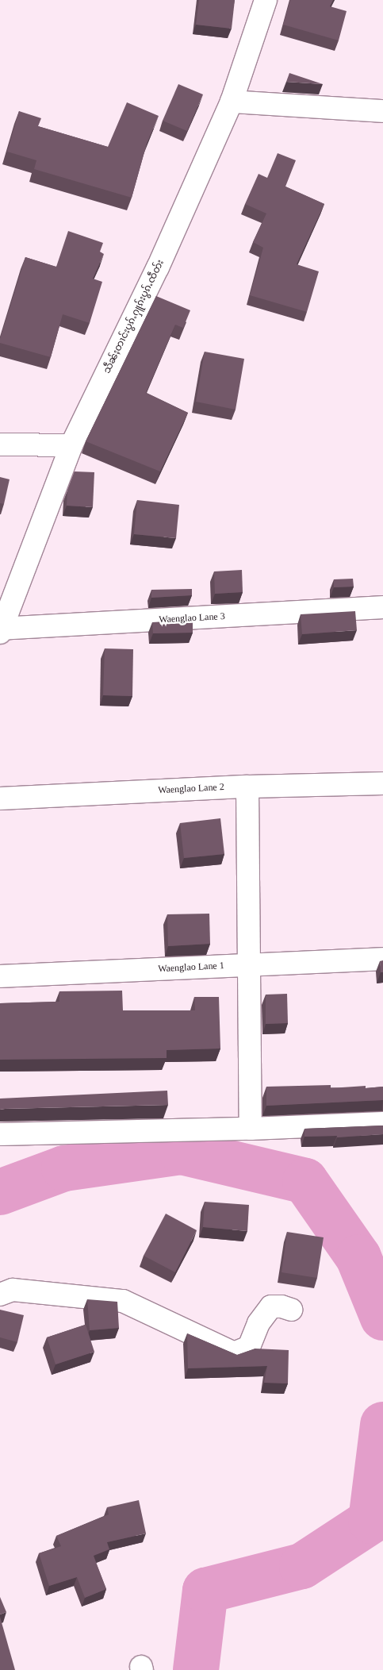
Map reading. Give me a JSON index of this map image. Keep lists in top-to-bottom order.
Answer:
{
  "streets": {
    "street": [
      "သဵၼ်ႈတၢင်းပွၵ်ႉႁူၵ်းပွၵ်ႉၸဵတ်း",
      "Waenglao Lane 3",
      "Waenglao Lane 2",
      "Waenglao Lane 1"
    ]
  },
  "crossings": [
    ["သဵၼ်ႈတၢင်းပွၵ်ႉႁူၵ်းပွၵ်ႉၸဵတ်း", "Waenglao Lane 3"]
  ]
}
